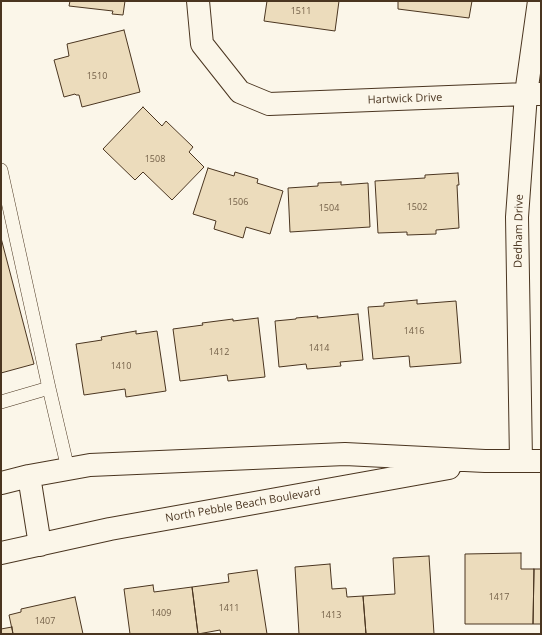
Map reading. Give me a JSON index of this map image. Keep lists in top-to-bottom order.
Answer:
{
  "streets": {
    "street": ["Hartwick Drive", "Dedham Drive", "North Pebble Beach Boulevard"]
  },
  "crossings": [
    ["Hartwick Drive", "Dedham Drive"],
    ["Dedham Drive", "North Pebble Beach Boulevard"]
  ],
  "house_numbers": [
    "1511",
    "1510",
    "1508",
    "1506",
    "1502",
    "1504",
    "1416",
    "1414",
    "1412",
    "1410",
    "1417",
    "1411",
    "1409",
    "1413",
    "1407"
  ]
}
